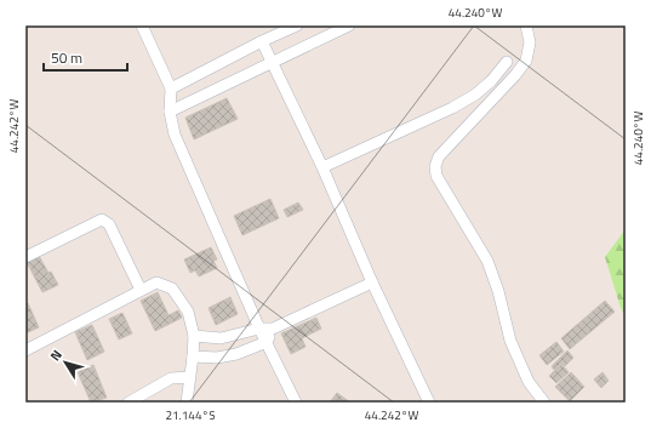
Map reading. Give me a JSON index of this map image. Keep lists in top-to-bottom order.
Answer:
{
  "scale_bar": "50 m",
  "north": "top left",
  "coordinates": ["44.240°W", "44.242°W", "21.144°S"]
}
